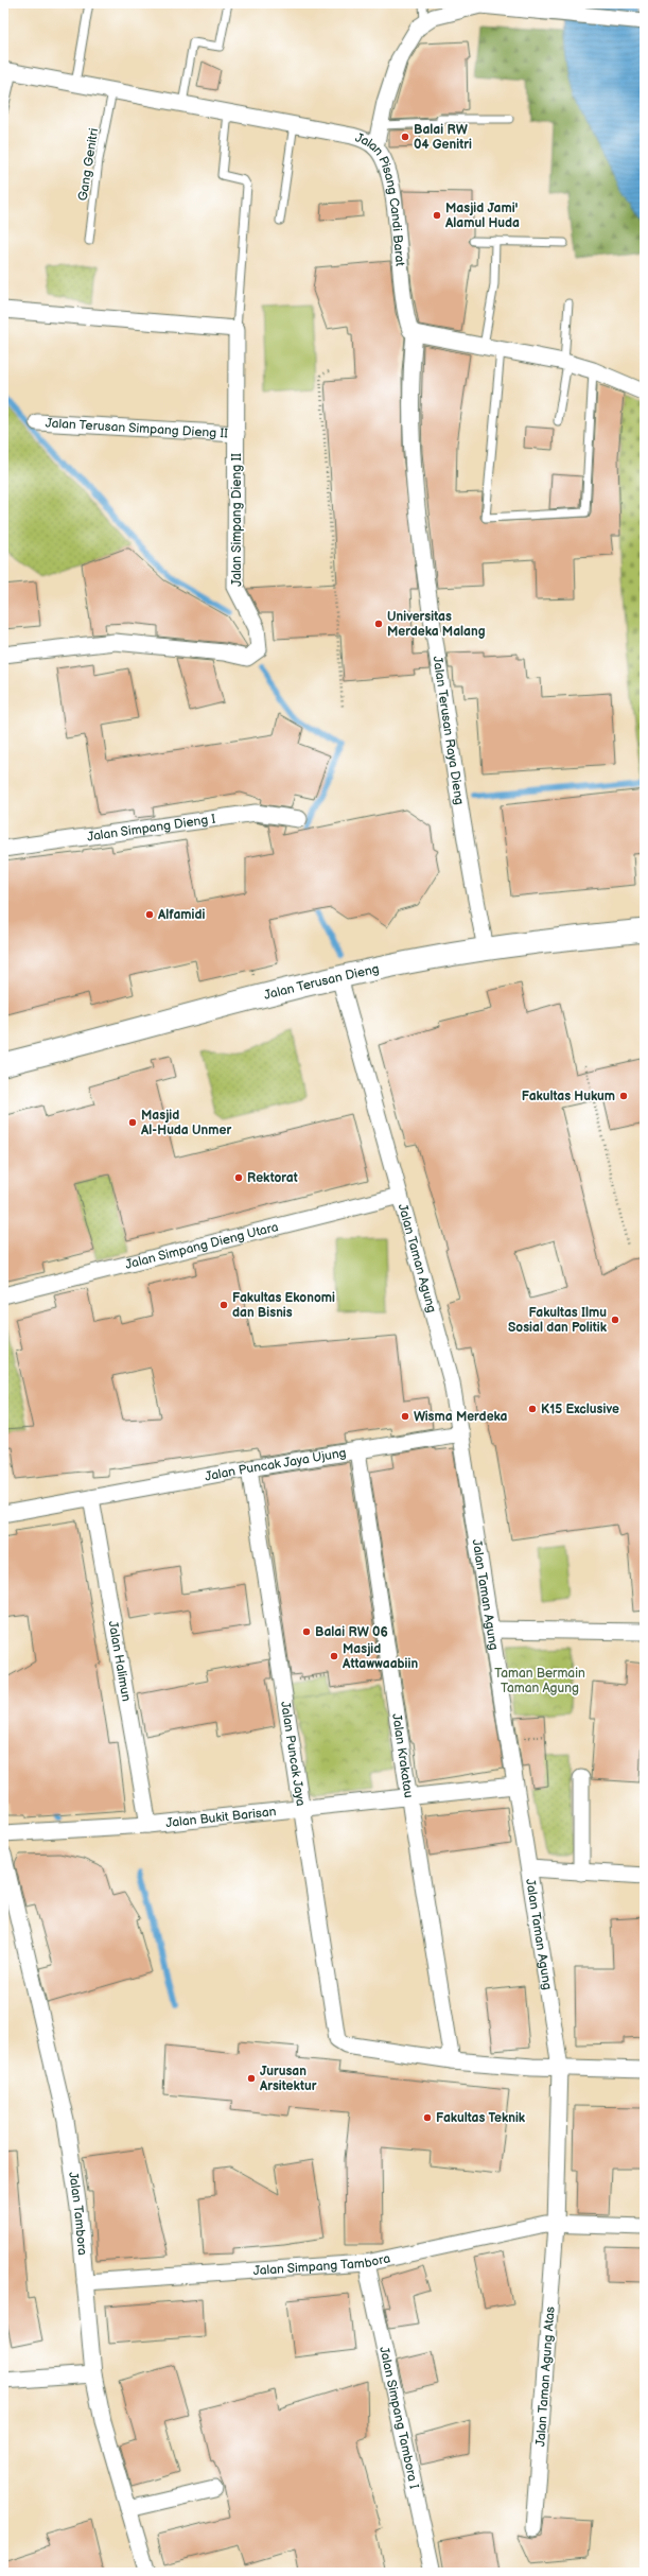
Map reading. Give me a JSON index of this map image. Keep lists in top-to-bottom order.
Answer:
{
  "streets": {
    "street": [
      "Jalan Pisang Candi Barat",
      "Jalan Terusan Simpang Dieng II",
      "Jalan Simpang Dieng II",
      "Jalan Terusan Raya Dieng",
      "Jalan Simpang Dieng I",
      "Jalan Terusan Dieng",
      "Jalan Simpang Dieng Utara",
      "Jalan Taman Agung",
      "Jalan Puncak Jaya Ujung",
      "Jalan Halimun",
      "Jalan Puncak Jaya",
      "Jalan Krakatau",
      "Jalan Bukit Barisan",
      "Jalan Tambora",
      "Jalan Simpang Tambora",
      "Jalan Taman Agung Atas",
      "Jalan Simpang Tambora I"
    ],
    "lane": ["Gang Genitri"]
  },
  "crossings": [
    ["Gang Genitri", "Jalan Pisang Candi Barat"],
    ["Jalan Pisang Candi Barat", "Jalan Terusan Raya Dieng"],
    ["Jalan Terusan Simpang Dieng II", "Jalan Simpang Dieng II"],
    ["Jalan Terusan Raya Dieng", "Jalan Terusan Dieng"],
    ["Jalan Terusan Dieng", "Jalan Taman Agung"],
    ["Jalan Simpang Dieng Utara", "Jalan Taman Agung"],
    ["Jalan Taman Agung", "Jalan Puncak Jaya Ujung"],
    ["Jalan Taman Agung", "Jalan Bukit Barisan"],
    ["Jalan Taman Agung", "Jalan Simpang Tambora"],
    ["Jalan Taman Agung", "Jalan Taman Agung Atas"],
    ["Jalan Puncak Jaya Ujung", "Jalan Halimun"],
    ["Jalan Puncak Jaya Ujung", "Jalan Puncak Jaya"],
    ["Jalan Puncak Jaya Ujung", "Jalan Krakatau"],
    ["Jalan Halimun", "Jalan Bukit Barisan"],
    ["Jalan Puncak Jaya", "Jalan Krakatau"],
    ["Jalan Puncak Jaya", "Jalan Bukit Barisan"],
    ["Jalan Krakatau", "Jalan Bukit Barisan"],
    ["Jalan Tambora", "Jalan Simpang Tambora"],
    ["Jalan Simpang Tambora", "Jalan Taman Agung Atas"],
    ["Jalan Simpang Tambora", "Jalan Simpang Tambora I"]
  ],
  "parks": ["Taman Bermain Taman Agung"],
  "places": [
    "Balai RW 04 Genitri",
    "Masjid Jami' Alamul Huda",
    "Universitas Merdeka Malang",
    "Alfamidi",
    "Fakultas Hukum",
    "Masjid Al-Huda Unmer",
    "Rektorat",
    "Fakultas Ekonomi dan Bisnis",
    "Fakultas Ilmu Sosial dan Politik",
    "K15 Exclusive",
    "Wisma Merdeka",
    "Balai RW 06",
    "Masjid Attawwaabiin",
    "Jurusan Arsitektur",
    "Fakultas Teknik"
  ]
}
